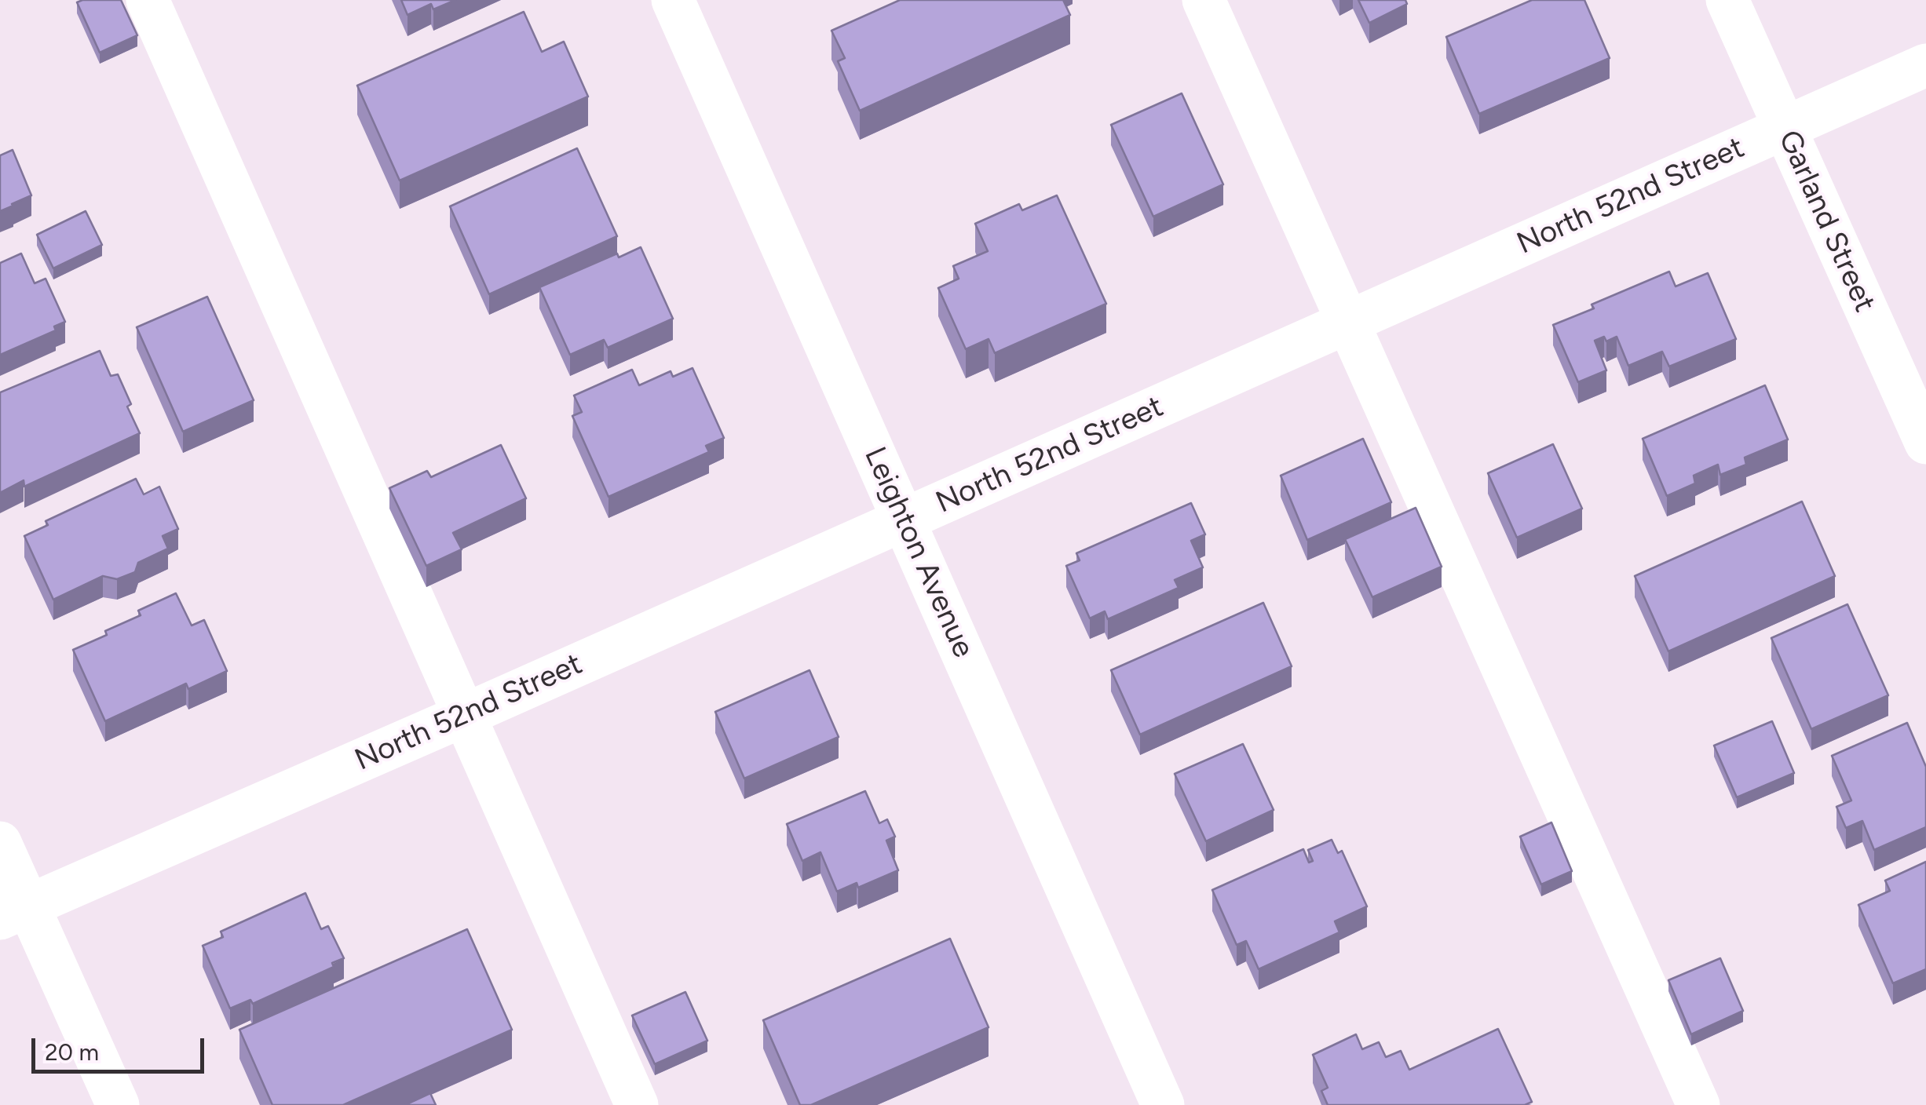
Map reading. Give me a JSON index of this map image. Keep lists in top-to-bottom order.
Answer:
{
  "streets": {
    "street": ["North 52nd Street", "Garland Street", "Leighton Avenue"]
  },
  "crossings": [
    ["North 52nd Street", "Garland Street"],
    ["North 52nd Street", "Leighton Avenue"]
  ],
  "scale_bar": "20 m"
}
